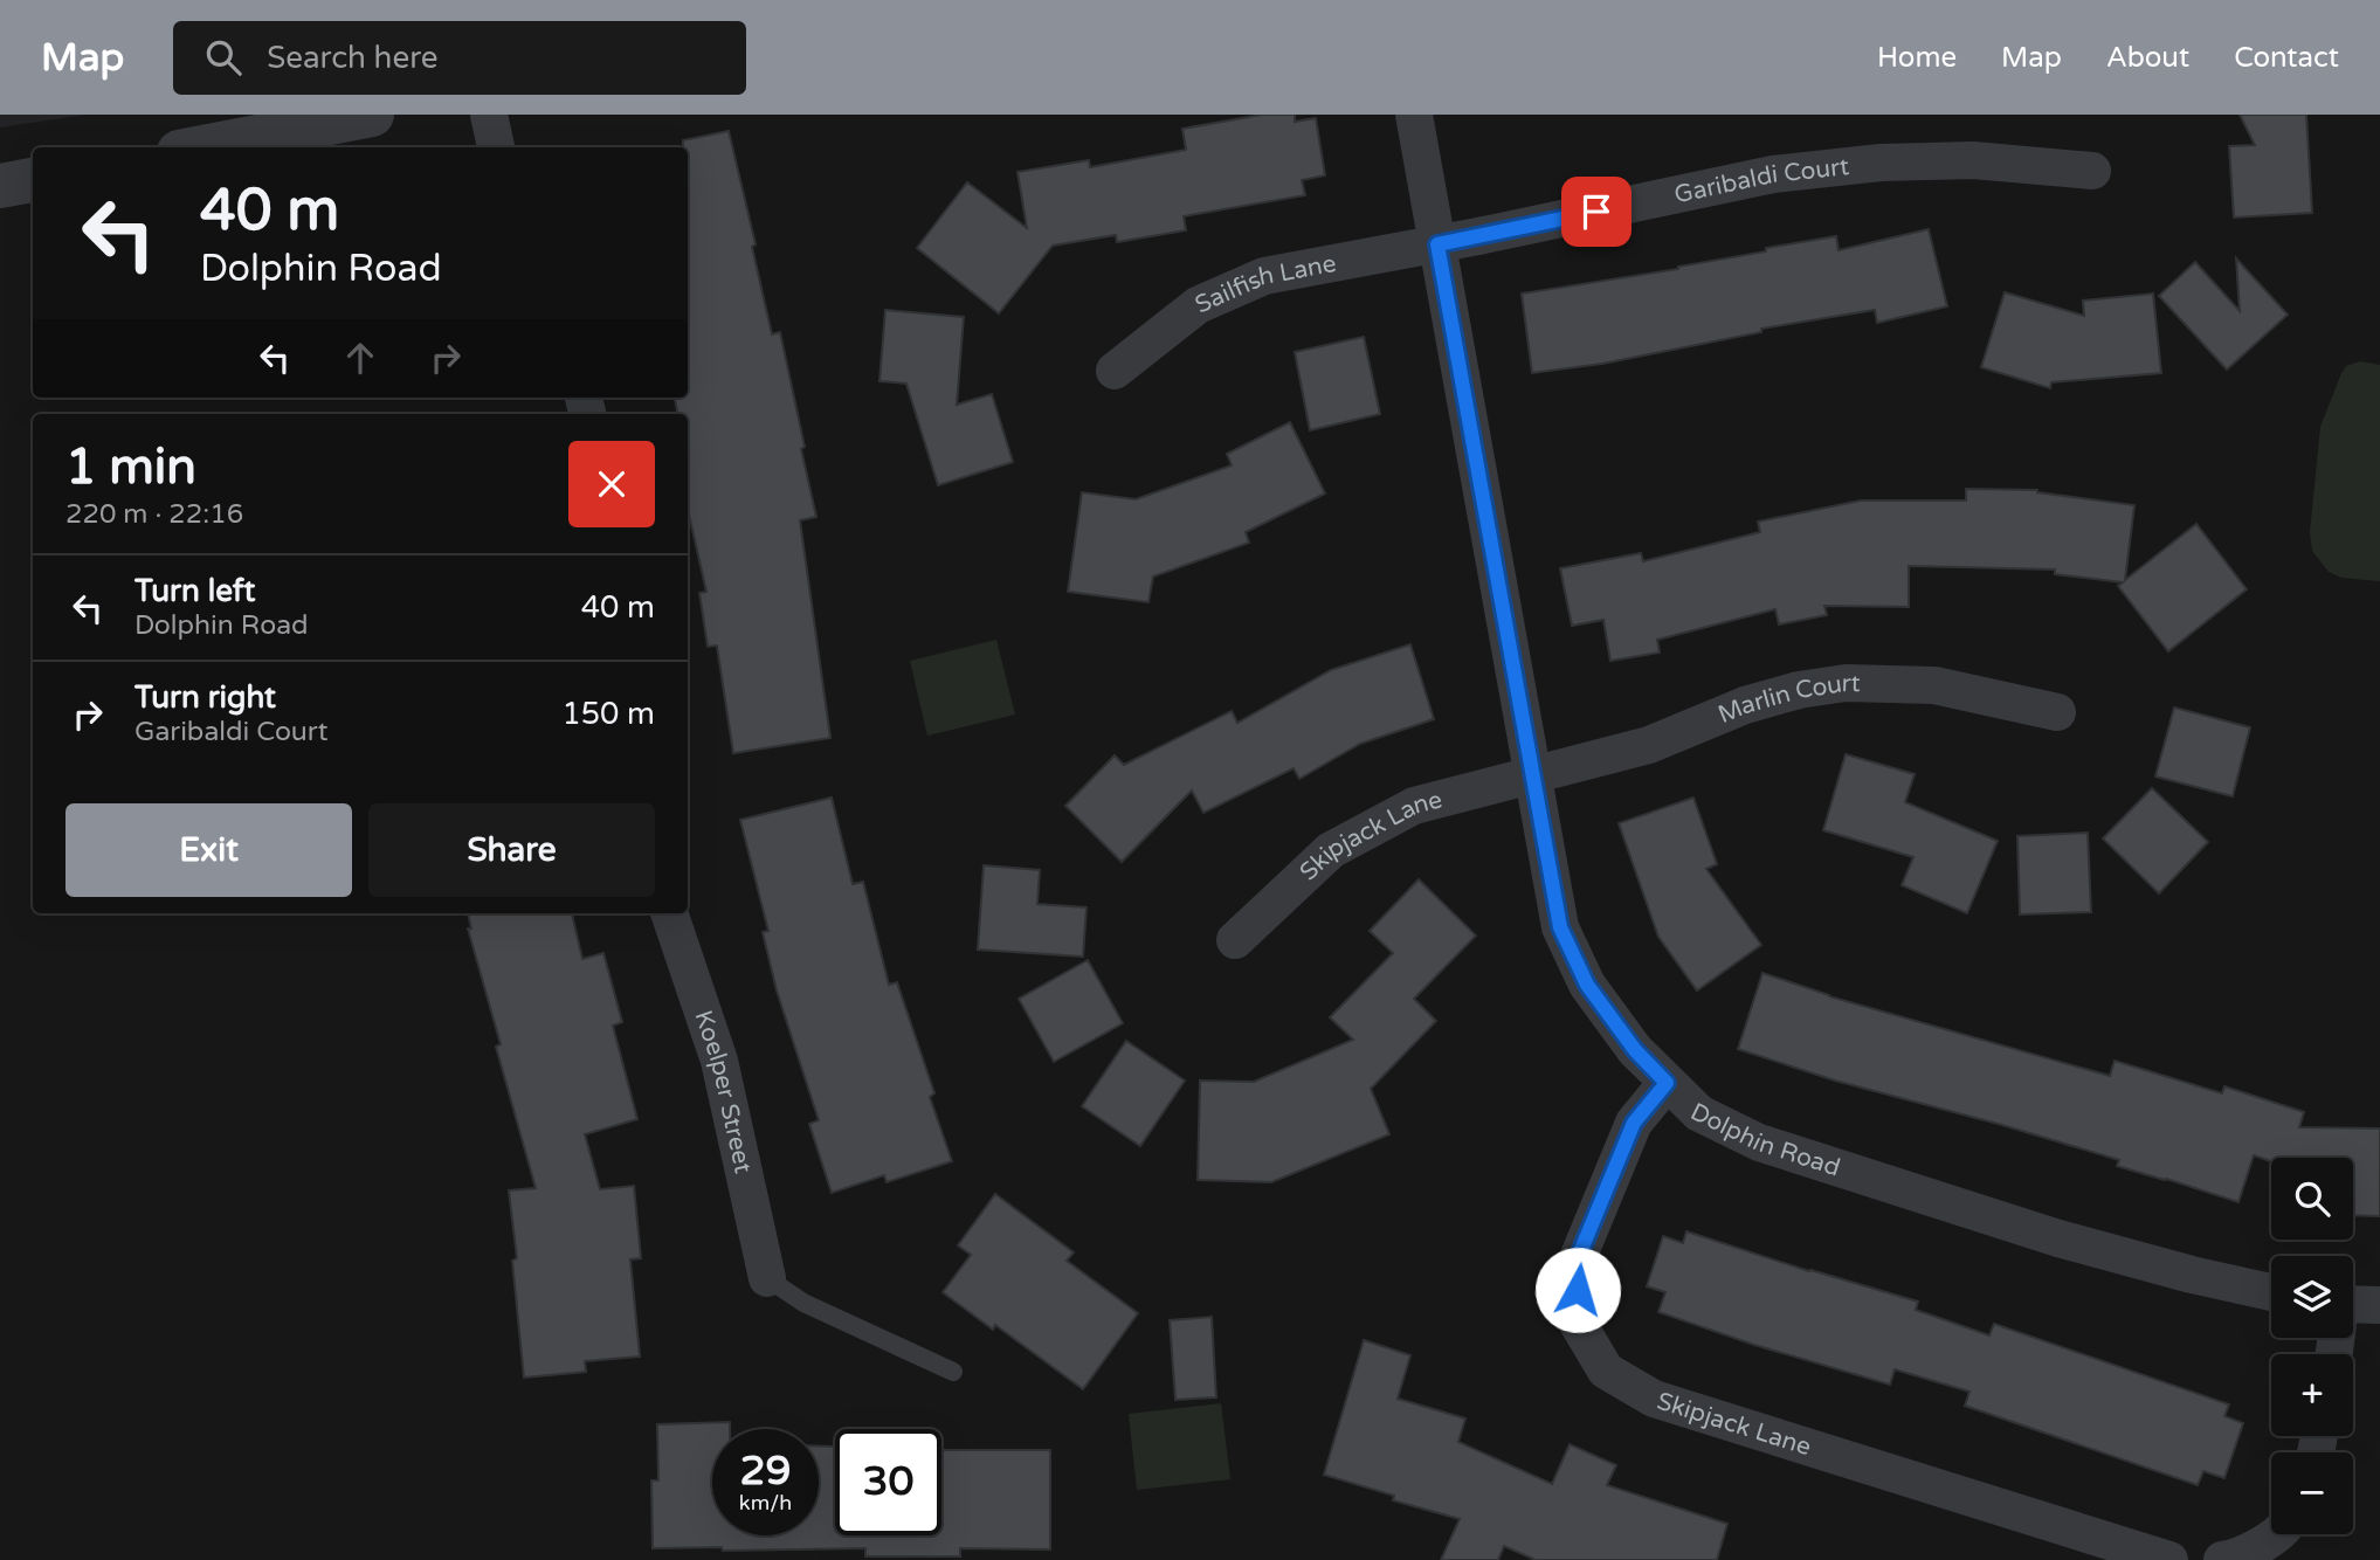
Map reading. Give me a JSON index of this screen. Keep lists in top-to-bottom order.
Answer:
{
  "streets": {
    "street": [
      "Garibaldi Court",
      "Sailfish Lane",
      "Marlin Court",
      "Skipjack Lane",
      "Koelper Street",
      "Dolphin Road"
    ]
  },
  "crossings": [
    ["Garibaldi Court", "Sailfish Lane"],
    ["Garibaldi Court", "Dolphin Road"],
    ["Sailfish Lane", "Dolphin Road"],
    ["Marlin Court", "Skipjack Lane"],
    ["Marlin Court", "Dolphin Road"],
    ["Skipjack Lane", "Dolphin Road"]
  ],
  "page": {
    "header": "Map",
    "search": "Search here",
    "nav": [
      "Home",
      "Map",
      "About",
      "Contact"
    ],
    "turn": ["40 m", "Dolphin Road"],
    "heading": ["1 min", "220 m · 22:16"],
    "list": [
      {
        "name": "Turn left",
        "note": "Dolphin Road",
        "value": "40 m"
      },
      {
        "name": "Turn right",
        "note": "Garibaldi Court",
        "value": "150 m"
      }
    ],
    "buttons": ["Exit", "Share"],
    "map_buttons": ["+", "−"],
    "speed": "29 km/h",
    "limit": "30"
  }
}
